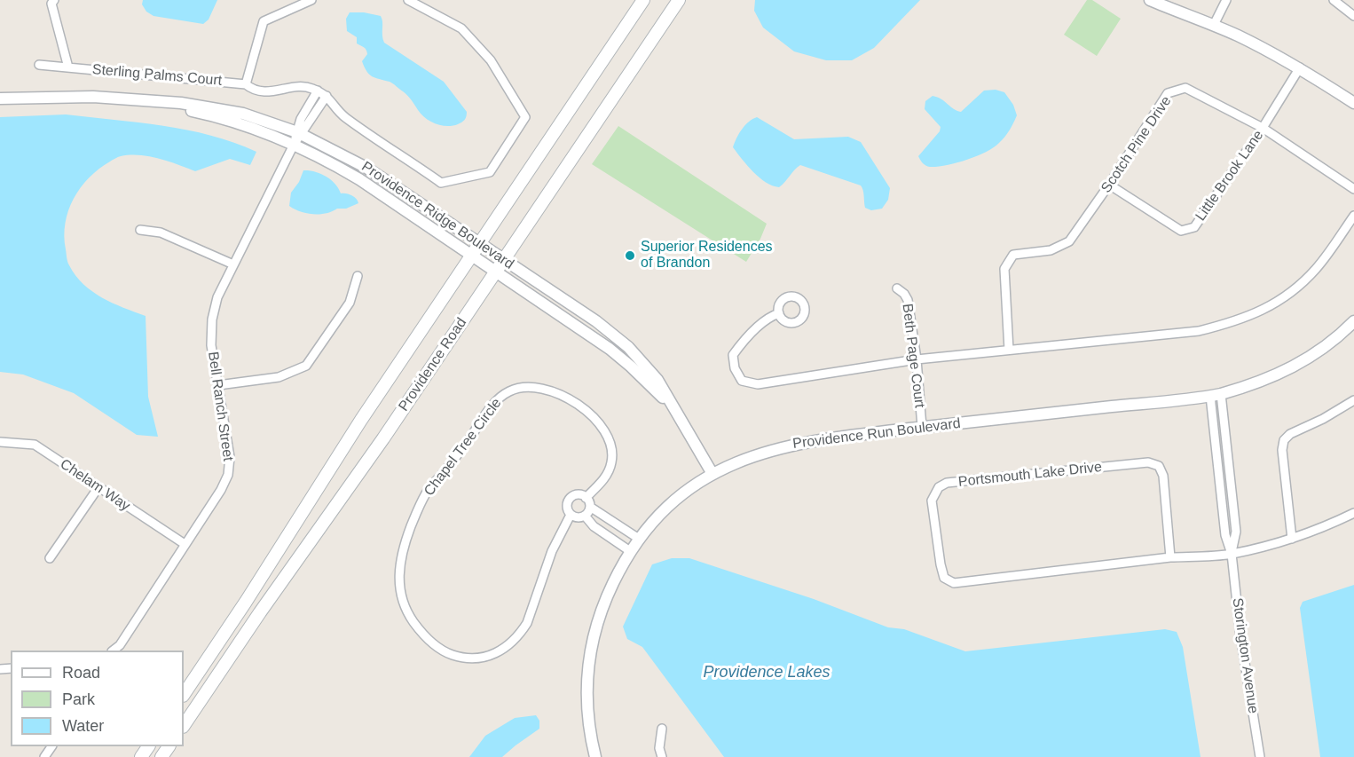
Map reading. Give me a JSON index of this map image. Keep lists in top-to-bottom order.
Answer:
{
  "streets": {
    "main road": ["Providence Road"],
    "street": [
      "Sterling Palms Court",
      "Scotch Pine Drive",
      "Little Brook Lane",
      "Providence Ridge Boulevard",
      "Beth Page Court",
      "Bell Ranch Street",
      "Providence Run Boulevard",
      "Chapel Tree Circle",
      "Portsmouth Lake Drive",
      "Chelam Way",
      "Storington Avenue"
    ]
  },
  "crossings": [
    ["Scotch Pine Drive", "Little Brook Lane"],
    ["Providence Ridge Boulevard", "Providence Road"],
    ["Providence Ridge Boulevard", "Bell Ranch Street"],
    ["Providence Ridge Boulevard", "Providence Run Boulevard"],
    ["Beth Page Court", "Providence Run Boulevard"],
    ["Bell Ranch Street", "Chelam Way"],
    ["Providence Run Boulevard", "Storington Avenue"],
    ["Portsmouth Lake Drive", "Storington Avenue"]
  ],
  "water": ["Providence Lakes"],
  "places": ["Superior Residences of Brandon"],
  "legend": ["Road", "Park", "Water"]
}
